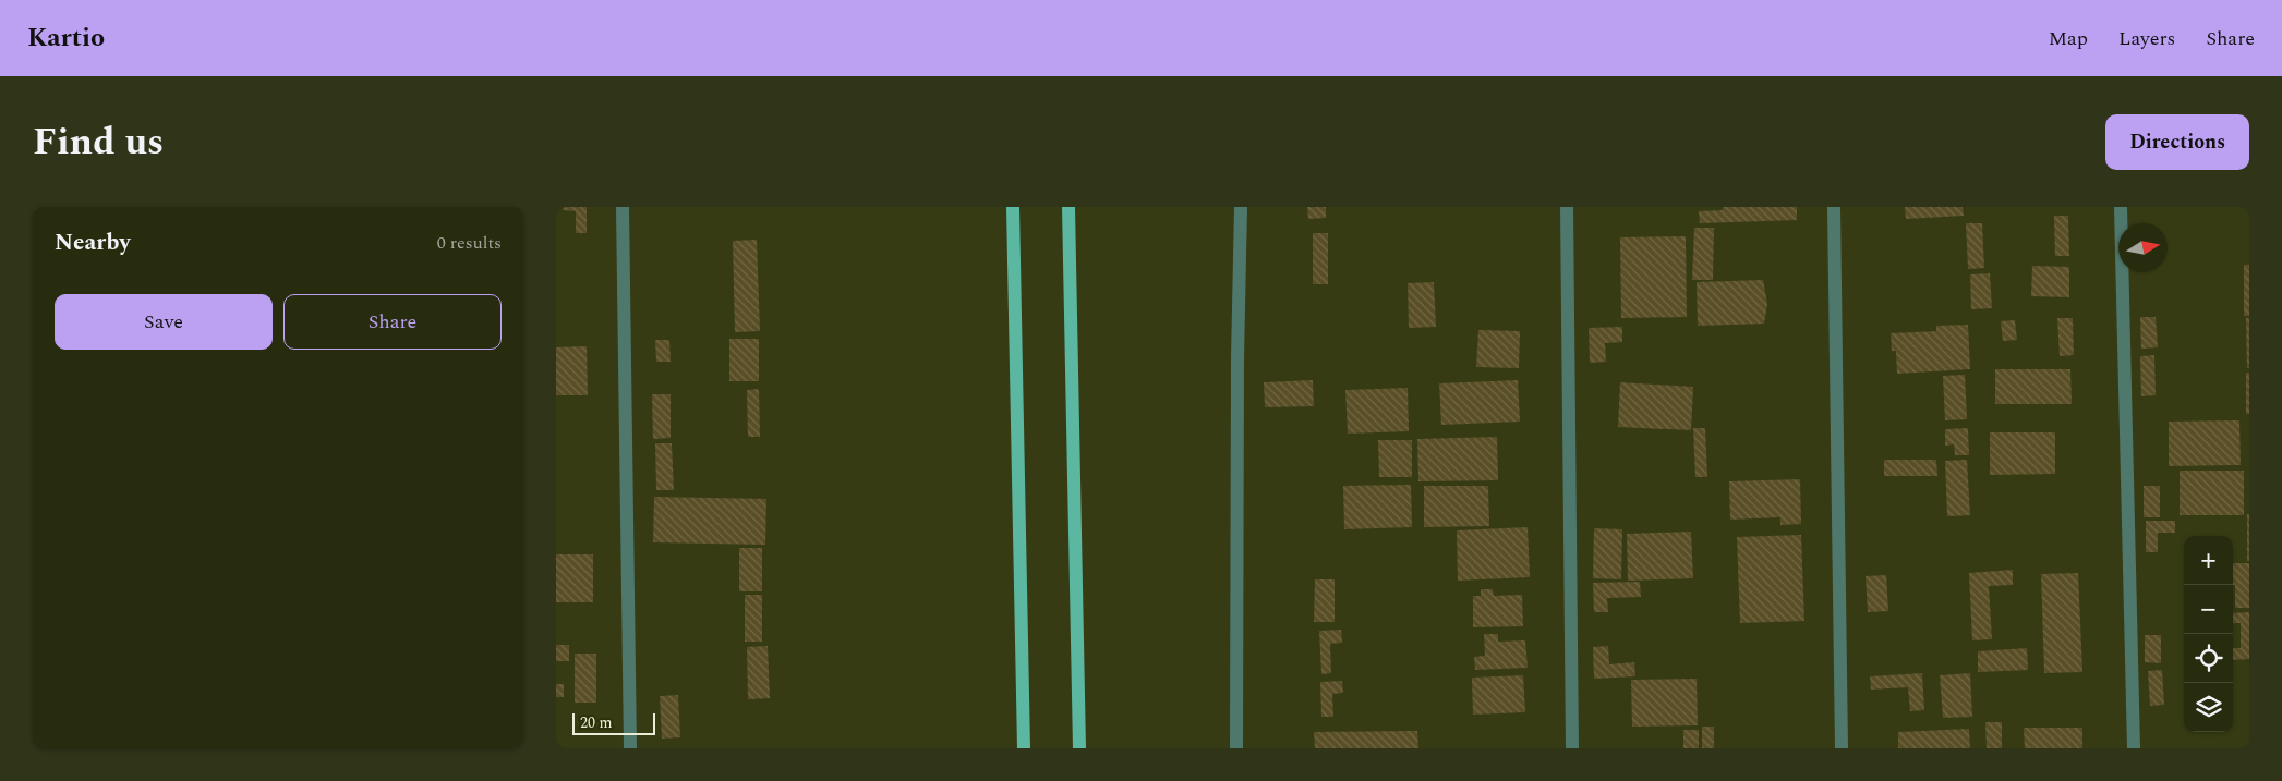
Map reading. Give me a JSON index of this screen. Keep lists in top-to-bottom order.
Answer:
{
  "scale_bar": "20 m",
  "north": "right",
  "page": {
    "header": "Kartio",
    "nav": ["Map", "Layers", "Share"],
    "title": "Find us",
    "buttons": [
      "Directions",
      ["Save", "Share"]
    ],
    "heading": ["Nearby", "0 results"],
    "map_buttons": ["+", "−"],
    "scale": "20 m"
  }
}
